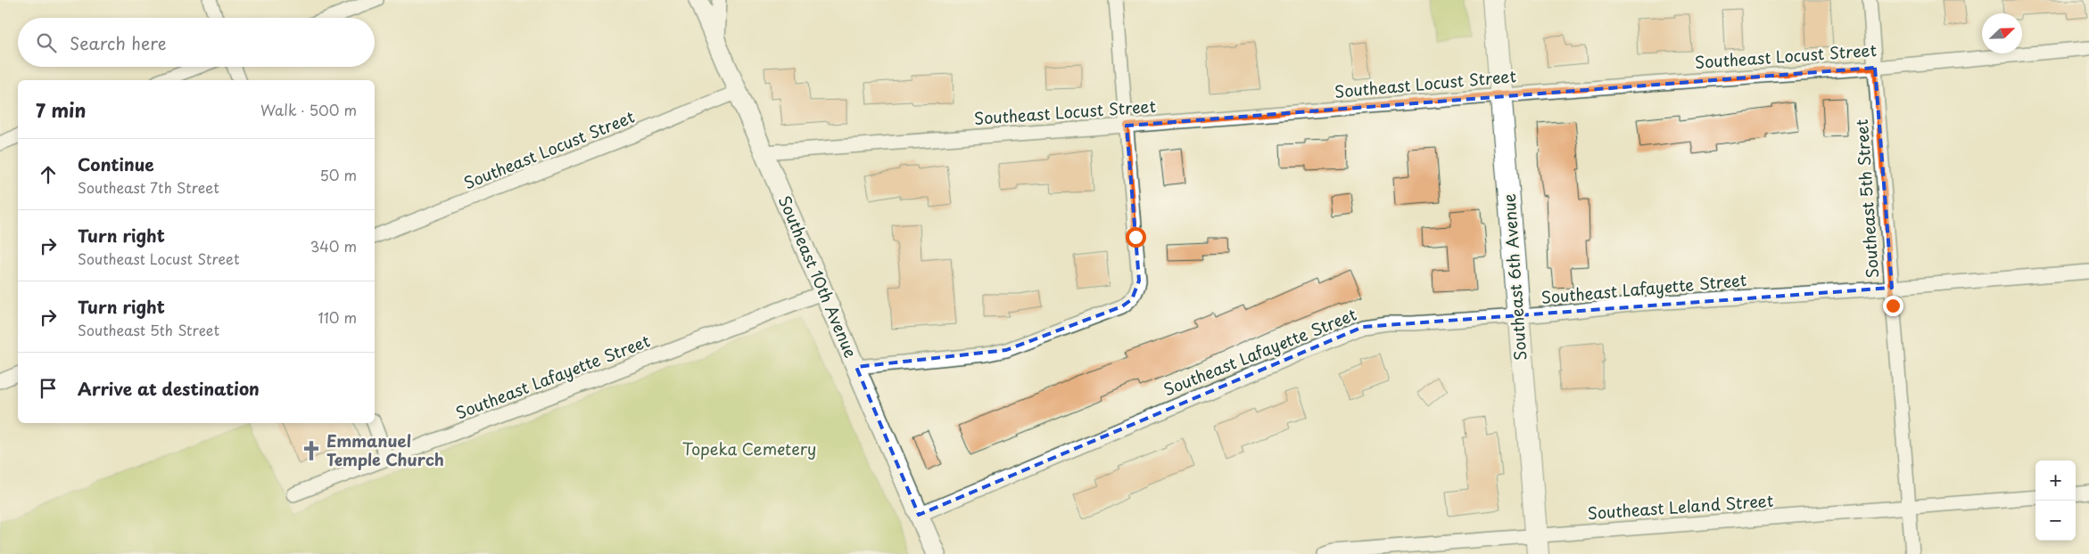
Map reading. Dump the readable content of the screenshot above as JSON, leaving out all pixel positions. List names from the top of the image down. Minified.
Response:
{"streets":{"main road":["Southeast 10th Avenue","Southeast 6th Avenue"],"street":["Southeast Locust Street","Southeast 5th Street","Southeast Lafayette Street","Southeast Leland Street"]},"crossings":[["Southeast Locust Street","Southeast 5th Street"],["Southeast Locust Street","Southeast 10th Avenue"],["Southeast Locust Street","Southeast 6th Avenue"],["Southeast 5th Street","Southeast Lafayette Street"],["Southeast 5th Street","Southeast Leland Street"],["Southeast 10th Avenue","Southeast Lafayette Street"],["Southeast 6th Avenue","Southeast Lafayette Street"],["Southeast 6th Avenue","Southeast Leland Street"]],"parks":["Topeka Cemetery"],"places":{"church":["Emmanuel Temple Church"]},"north":"top right","page":{"search":"Search here","heading":["7 min","Walk · 500 m"],"list":[["Continue","Southeast 7th Street","50 m"],["Turn right","Southeast Locust Street","340 m"],["Turn right","Southeast 5th Street","110 m"],"Arrive at destination"],"map_buttons":["+","−"]}}
